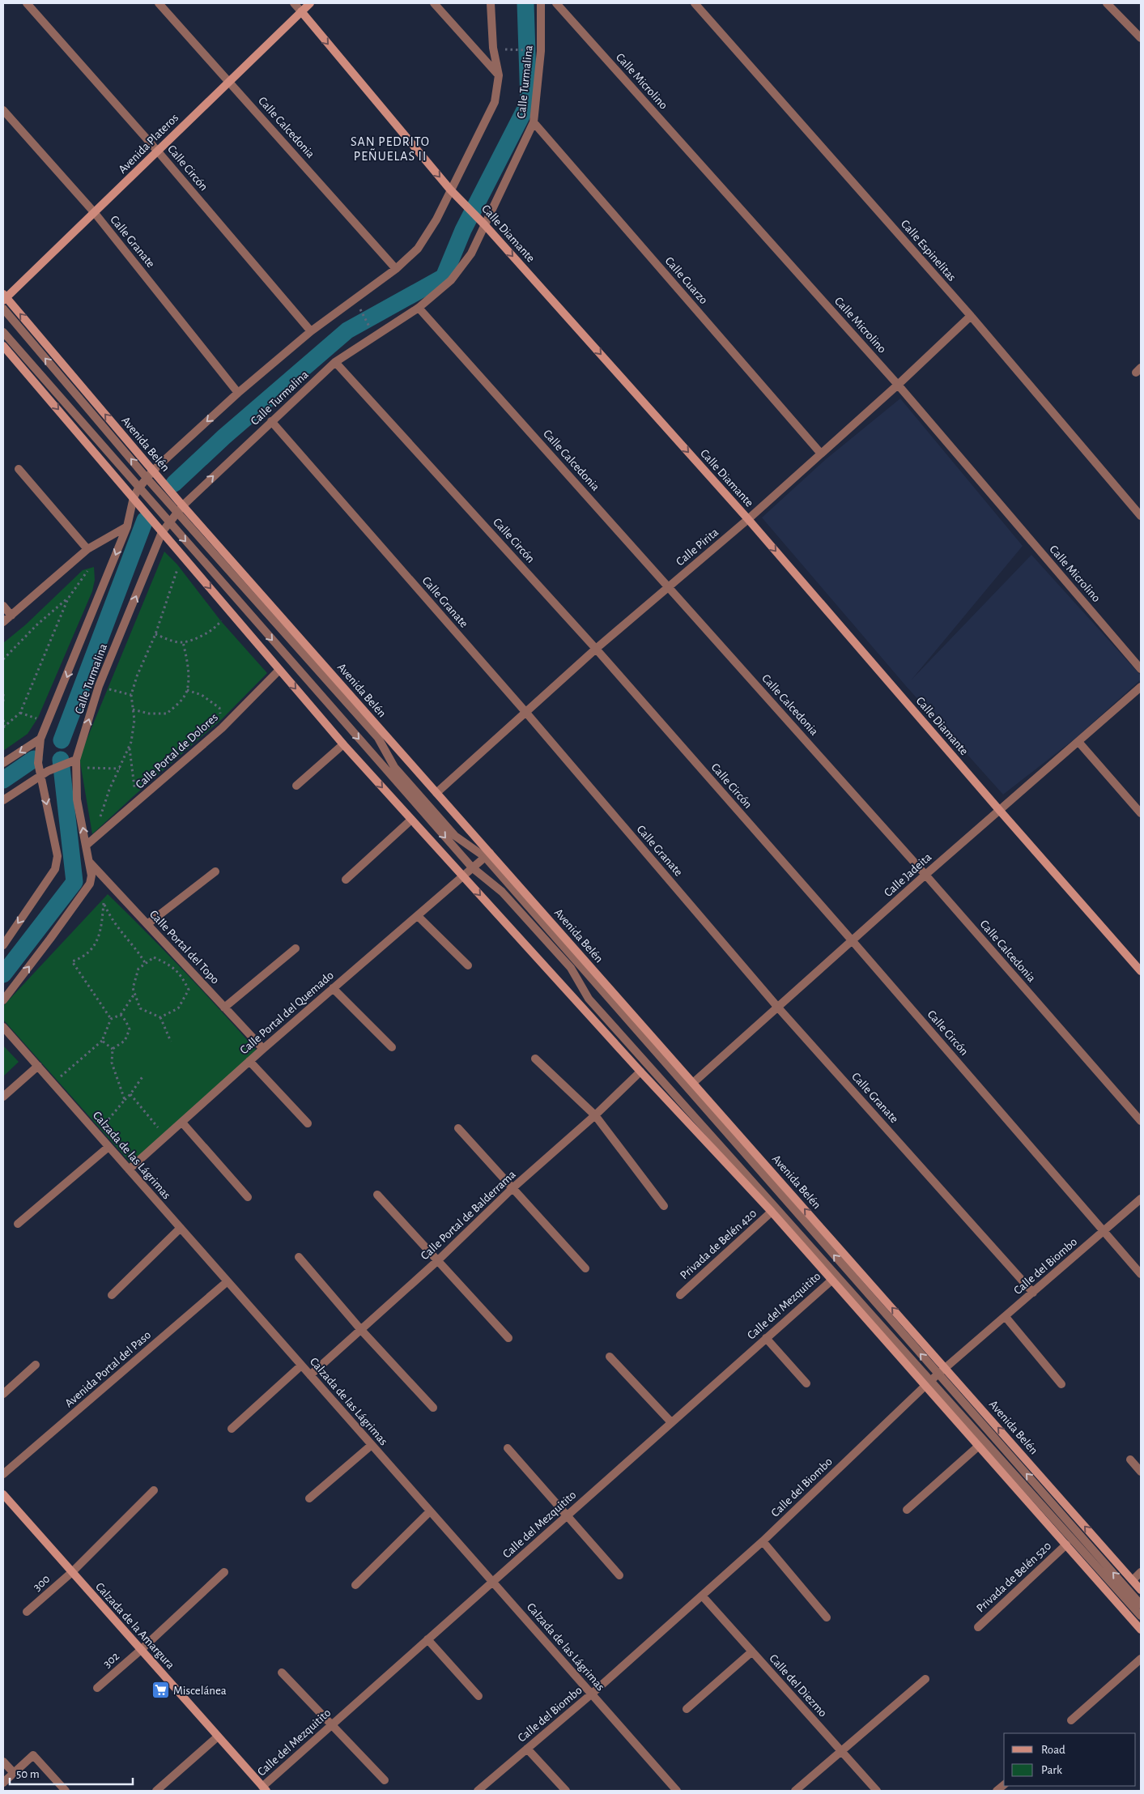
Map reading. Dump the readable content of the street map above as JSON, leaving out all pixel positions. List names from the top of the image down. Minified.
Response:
{"streets":{"main road":["Avenida Plateros","Calle Diamante","Avenida Belén","Calzada de la Amargura"],"street":["Calle Microlino","Calle Turmalina","Calle Calcedonia","Calle Circón","Calle Granate","Calle Espinelitas","Calle Cuarzo","Calle Pirita","Calle Portal de Dolores","Calle Jadeita","Calle Portal del Topo","Calle Portal del Quemado","Calzada de las Lágrimas","Calle Portal de Balderrama","Privada de Belén 420","Calle del Biombo","Calle del Mezquitito","Avenida Portal del Paso","Privada de Belén 520","300","302","Calle del Diezmo"]},"crossings":[["Calle Microlino","Calle Pirita"],["Calle Turmalina","Calle Calcedonia"],["Calle Turmalina","Calle Circón"],["Calle Turmalina","Calle Diamante"],["Calle Turmalina","Calle Granate"],["Calle Turmalina","Calle Cuarzo"],["Calle Turmalina","Avenida Belén"],["Calle Turmalina","Calle Portal de Dolores"],["Calle Turmalina","Calle Portal del Topo"],["Calle Calcedonia","Avenida Plateros"],["Calle Calcedonia","Calle Pirita"],["Calle Calcedonia","Calle Jadeita"],["Avenida Plateros","Calle Circón"],["Avenida Plateros","Calle Diamante"],["Avenida Plateros","Calle Granate"],["Avenida Plateros","Avenida Belén"],["Calle Circón","Calle Pirita"],["Calle Circón","Calle Jadeita"],["Calle Circón","Calle del Biombo"],["Calle Diamante","Calle Pirita"],["Calle Diamante","Calle Jadeita"],["Calle Granate","Calle Pirita"],["Calle Granate","Calle Jadeita"],["Calle Granate","Calle del Biombo"],["Calle Espinelitas","Calle Pirita"],["Calle Cuarzo","Calle Pirita"],["Avenida Belén","Calle Pirita"],["Avenida Belén","Calle Jadeita"],["Avenida Belén","Calle Portal del Quemado"],["Avenida Belén","Calle del Biombo"],["Calle Portal del Topo","Calle Portal del Quemado"],["Calle Portal del Quemado","Calzada de las Lágrimas"],["Calzada de las Lágrimas","Calle Portal de Balderrama"],["Calzada de las Lágrimas","Calle del Biombo"],["Calzada de las Lágrimas","Calle del Mezquitito"],["Calzada de las Lágrimas","Avenida Portal del Paso"],["Calle del Biombo","Calle del Diezmo"],["Calle del Mezquitito","Calzada de la Amargura"],["300","Calzada de la Amargura"],["Calzada de la Amargura","302"]],"one_way":["Calle Diamante"],"districts":["SAN PEDRITO PEÑUELAS II"],"places":{"supermarket":["Miscelánea"]},"legend":["Road","Park"],"scale_bar":"50 m"}
